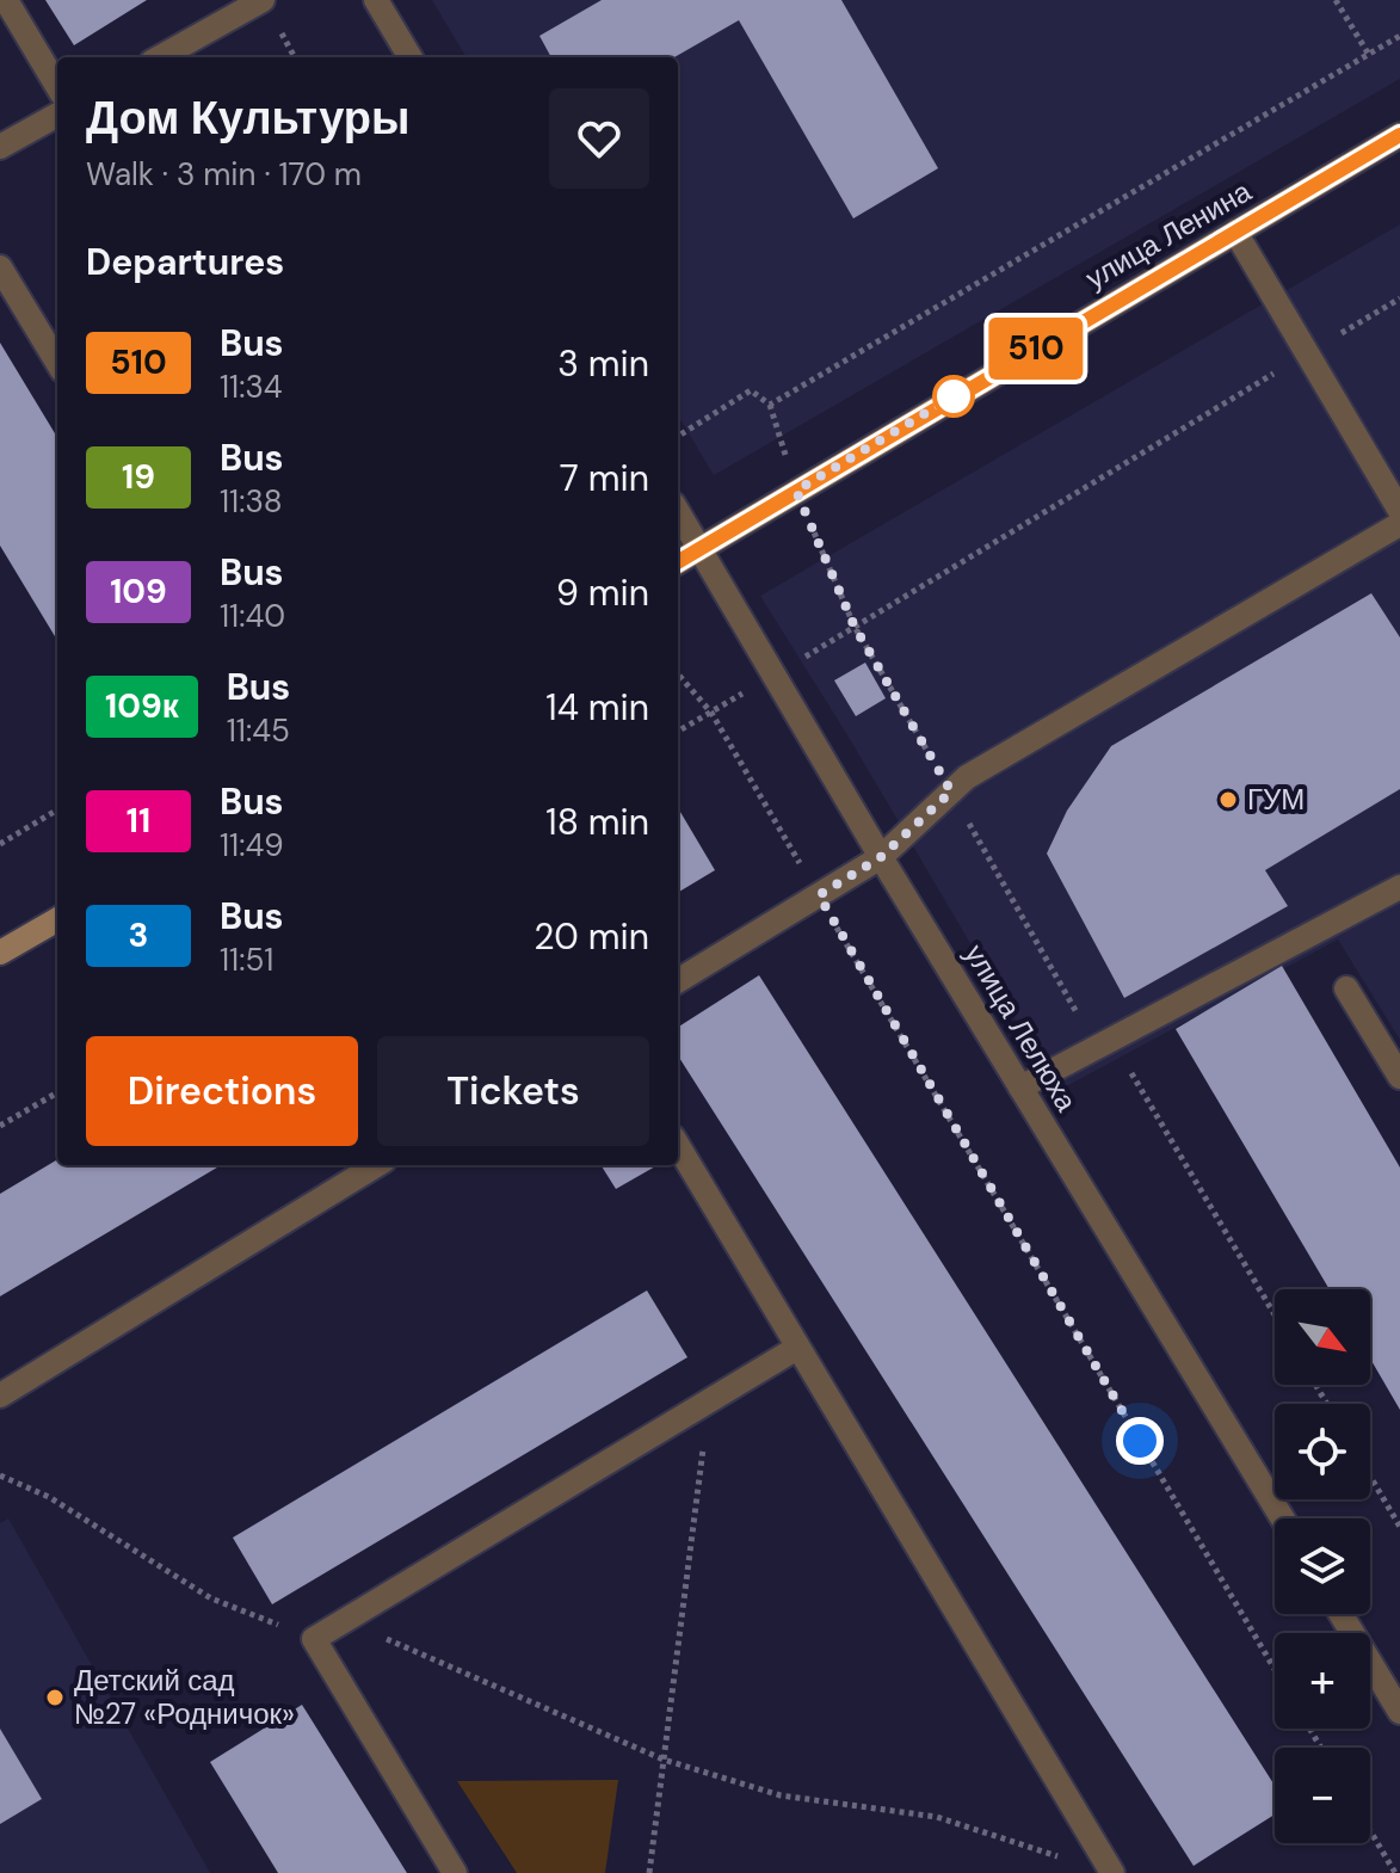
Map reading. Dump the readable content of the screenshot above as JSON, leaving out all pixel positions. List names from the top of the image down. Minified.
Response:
{"streets":{"main road":["улица Ленина"],"street":["улица Лелюха"]},"crossings":[["улица Ленина","улица Лелюха"]],"places":["ГУМ","Детский сад №27 «Родничок»"],"lines":["bus line 510"],"north":"bottom right","page":{"on_map":"510","heading":[["Дом Культуры","Walk · 3 min · 170 m"],"Departures"],"list":[{"mark":"510","name":"Bus","note":"11:34","value":"3 min"},{"mark":"19","name":"Bus","note":"11:38","value":"7 min"},{"mark":"109","name":"Bus","note":"11:40","value":"9 min"},{"mark":"109к","name":"Bus","note":"11:45","value":"14 min"},{"mark":"11","name":"Bus","note":"11:49","value":"18 min"},{"mark":"3","name":"Bus","note":"11:51","value":"20 min"}],"buttons":["Directions","Tickets"],"map_buttons":["+","−"]}}
